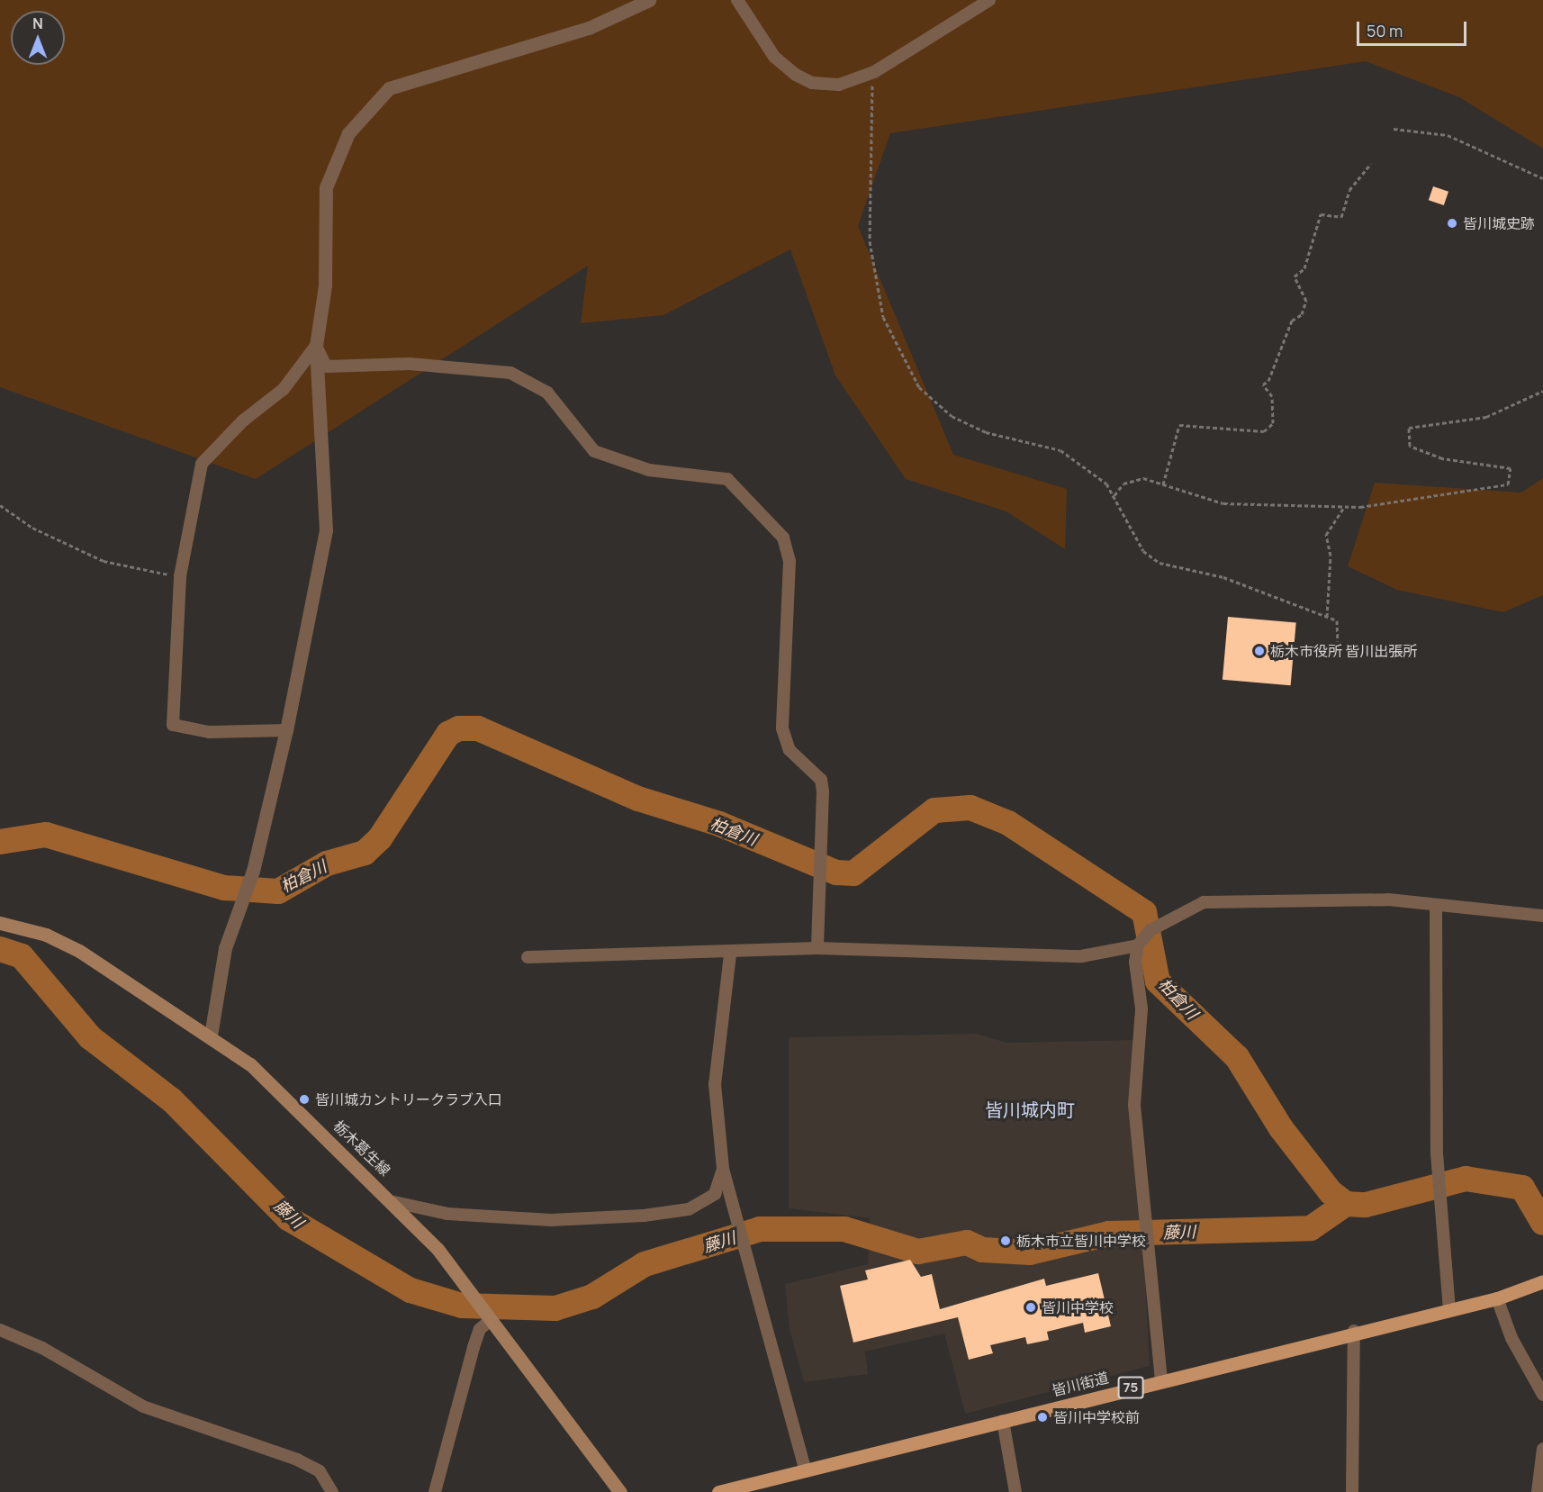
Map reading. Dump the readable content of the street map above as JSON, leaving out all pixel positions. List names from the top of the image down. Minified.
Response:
{"streets":{"main road":["栃木葛生線","皆川街道","75"]},"districts":["皆川城内町"],"water":["柏倉川","藤川"],"places":["皆川城史跡","栃木市役所 皆川出張所","皆川城カントリークラブ入口","栃木市立皆川中学校","皆川中学校","皆川中学校前"],"scale_bar":"50 m","north":"top"}
